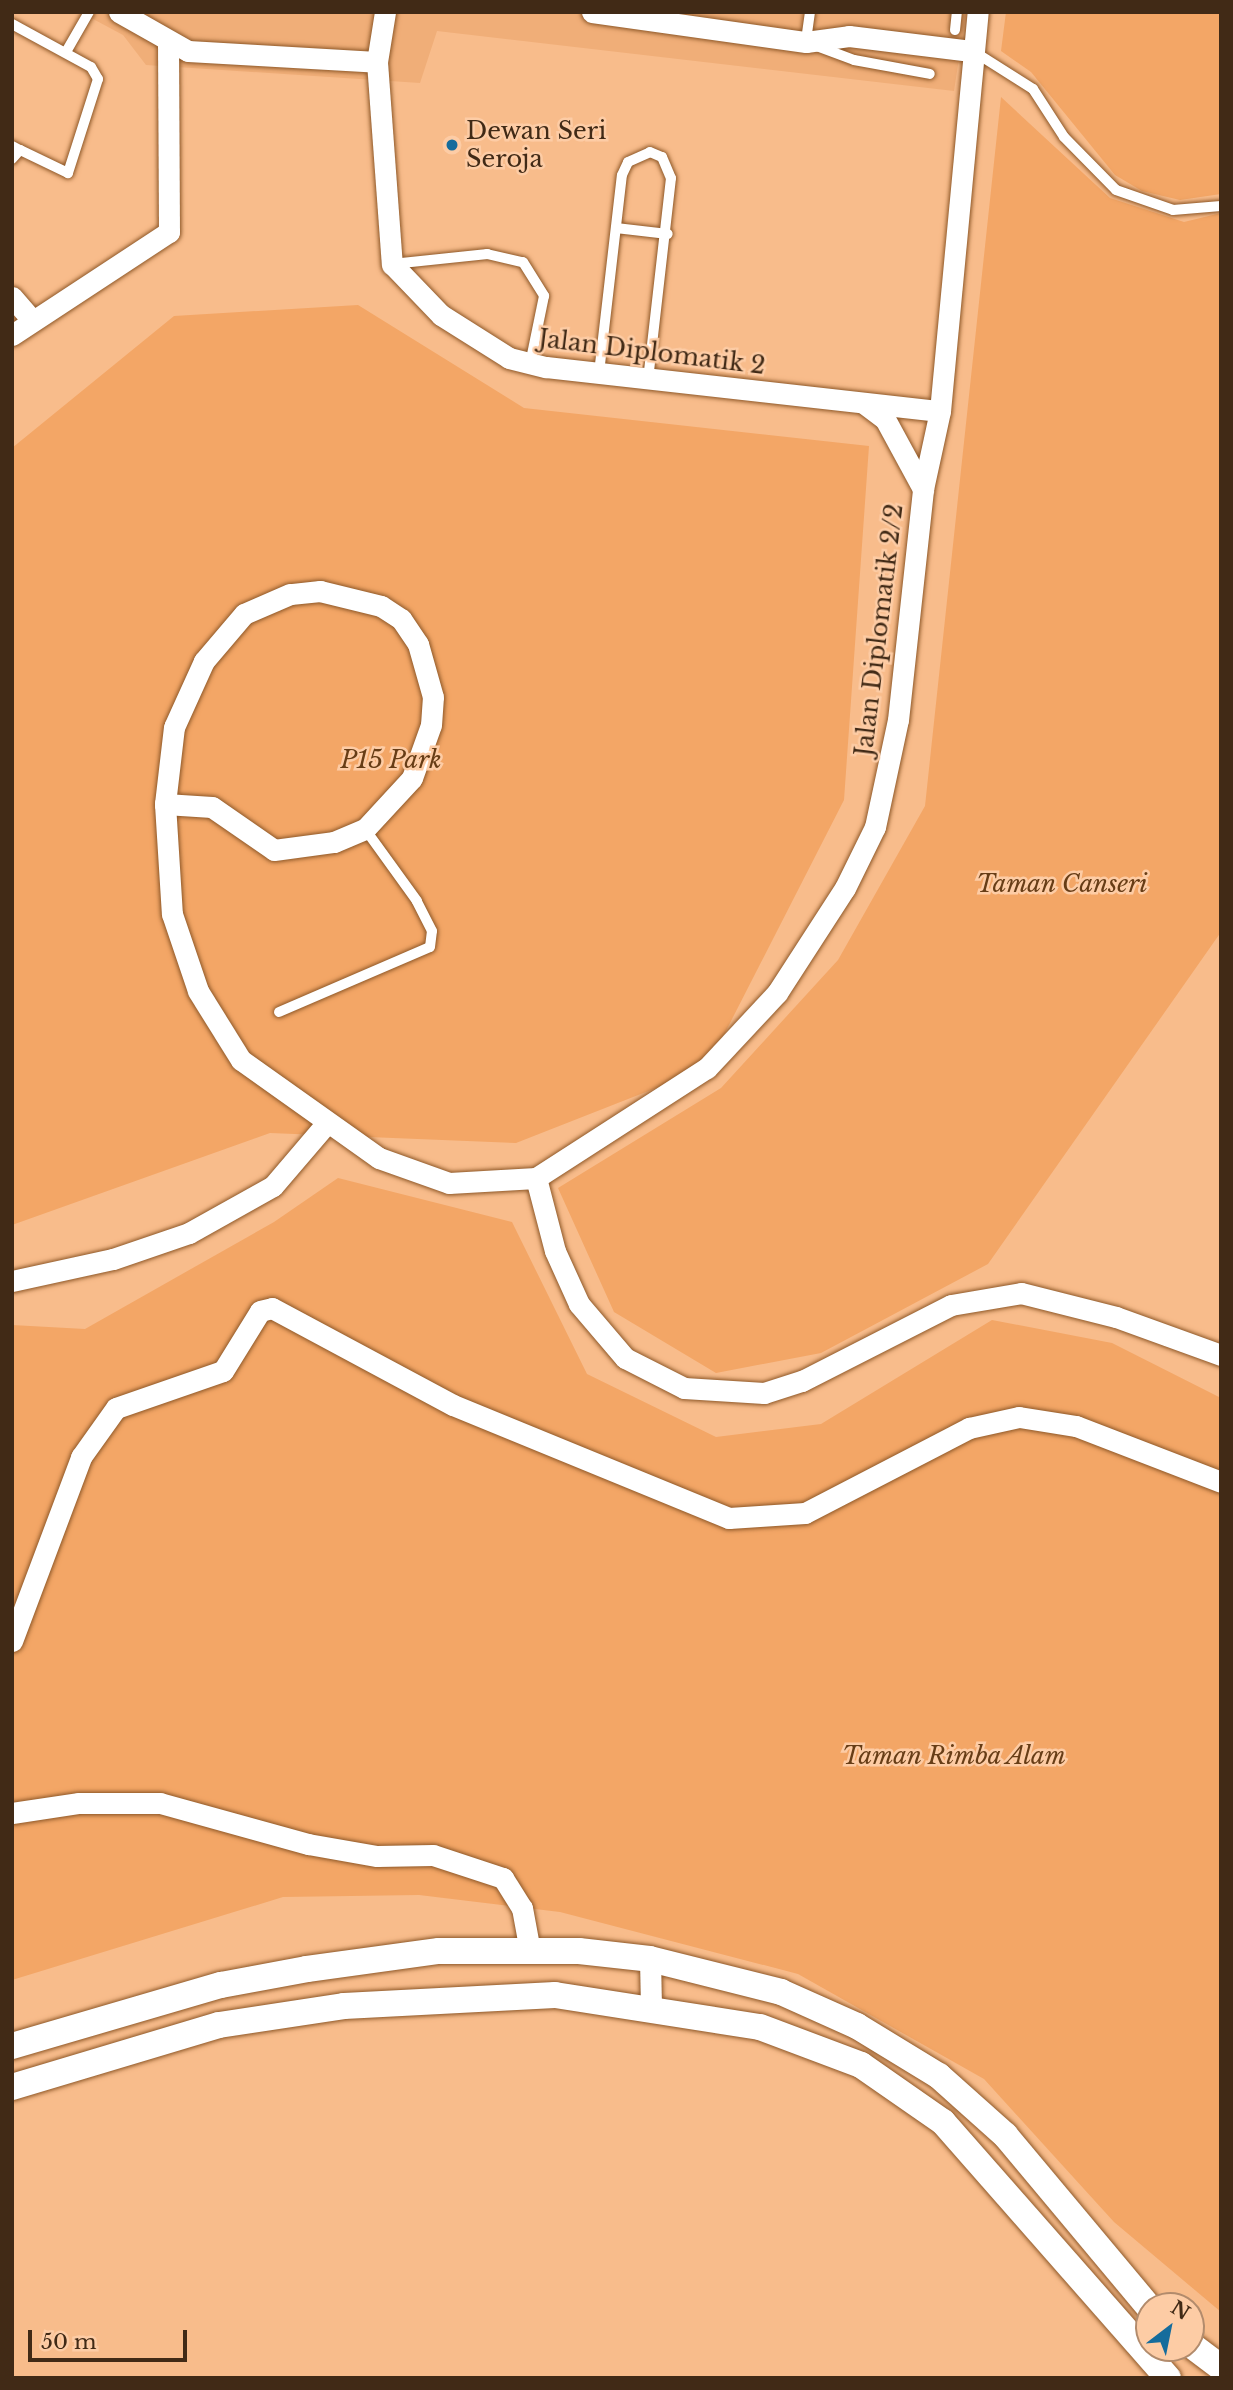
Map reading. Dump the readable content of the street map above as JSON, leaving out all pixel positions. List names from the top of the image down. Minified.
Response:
{"streets":{"street":["Jalan Diplomatik 2","Jalan Diplomatik 2/2"]},"crossings":[["Jalan Diplomatik 2","Jalan Diplomatik 2/2"]],"parks":["P15 Park","Taman Canseri","Taman Rimba Alam"],"places":["Dewan Seri Seroja"],"scale_bar":"50 m","north":"top right"}
